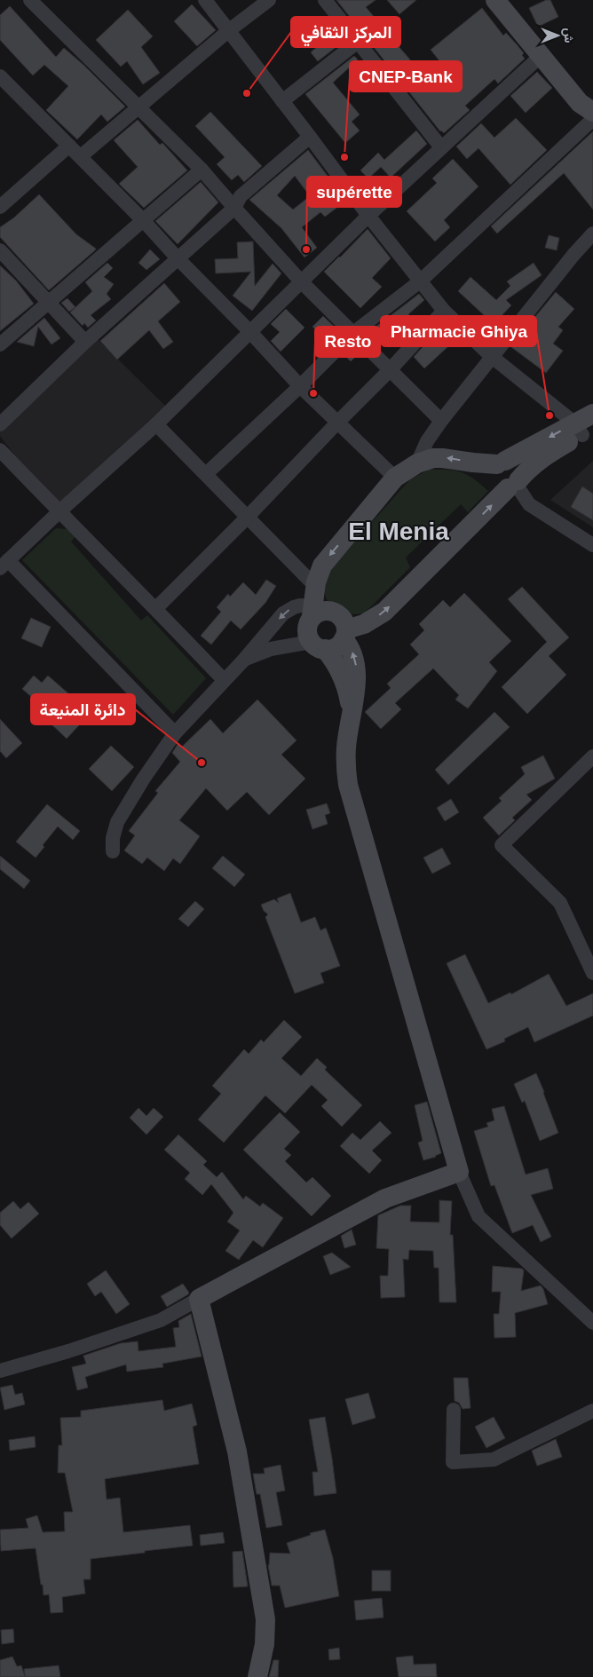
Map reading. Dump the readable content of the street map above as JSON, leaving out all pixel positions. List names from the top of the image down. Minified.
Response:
{"districts":["El Menia"],"places":["المركز الثقافي","CNEP-Bank","supérette","Resto","Pharmacie Ghiya","دائرة المنيعة"],"north":"right"}
